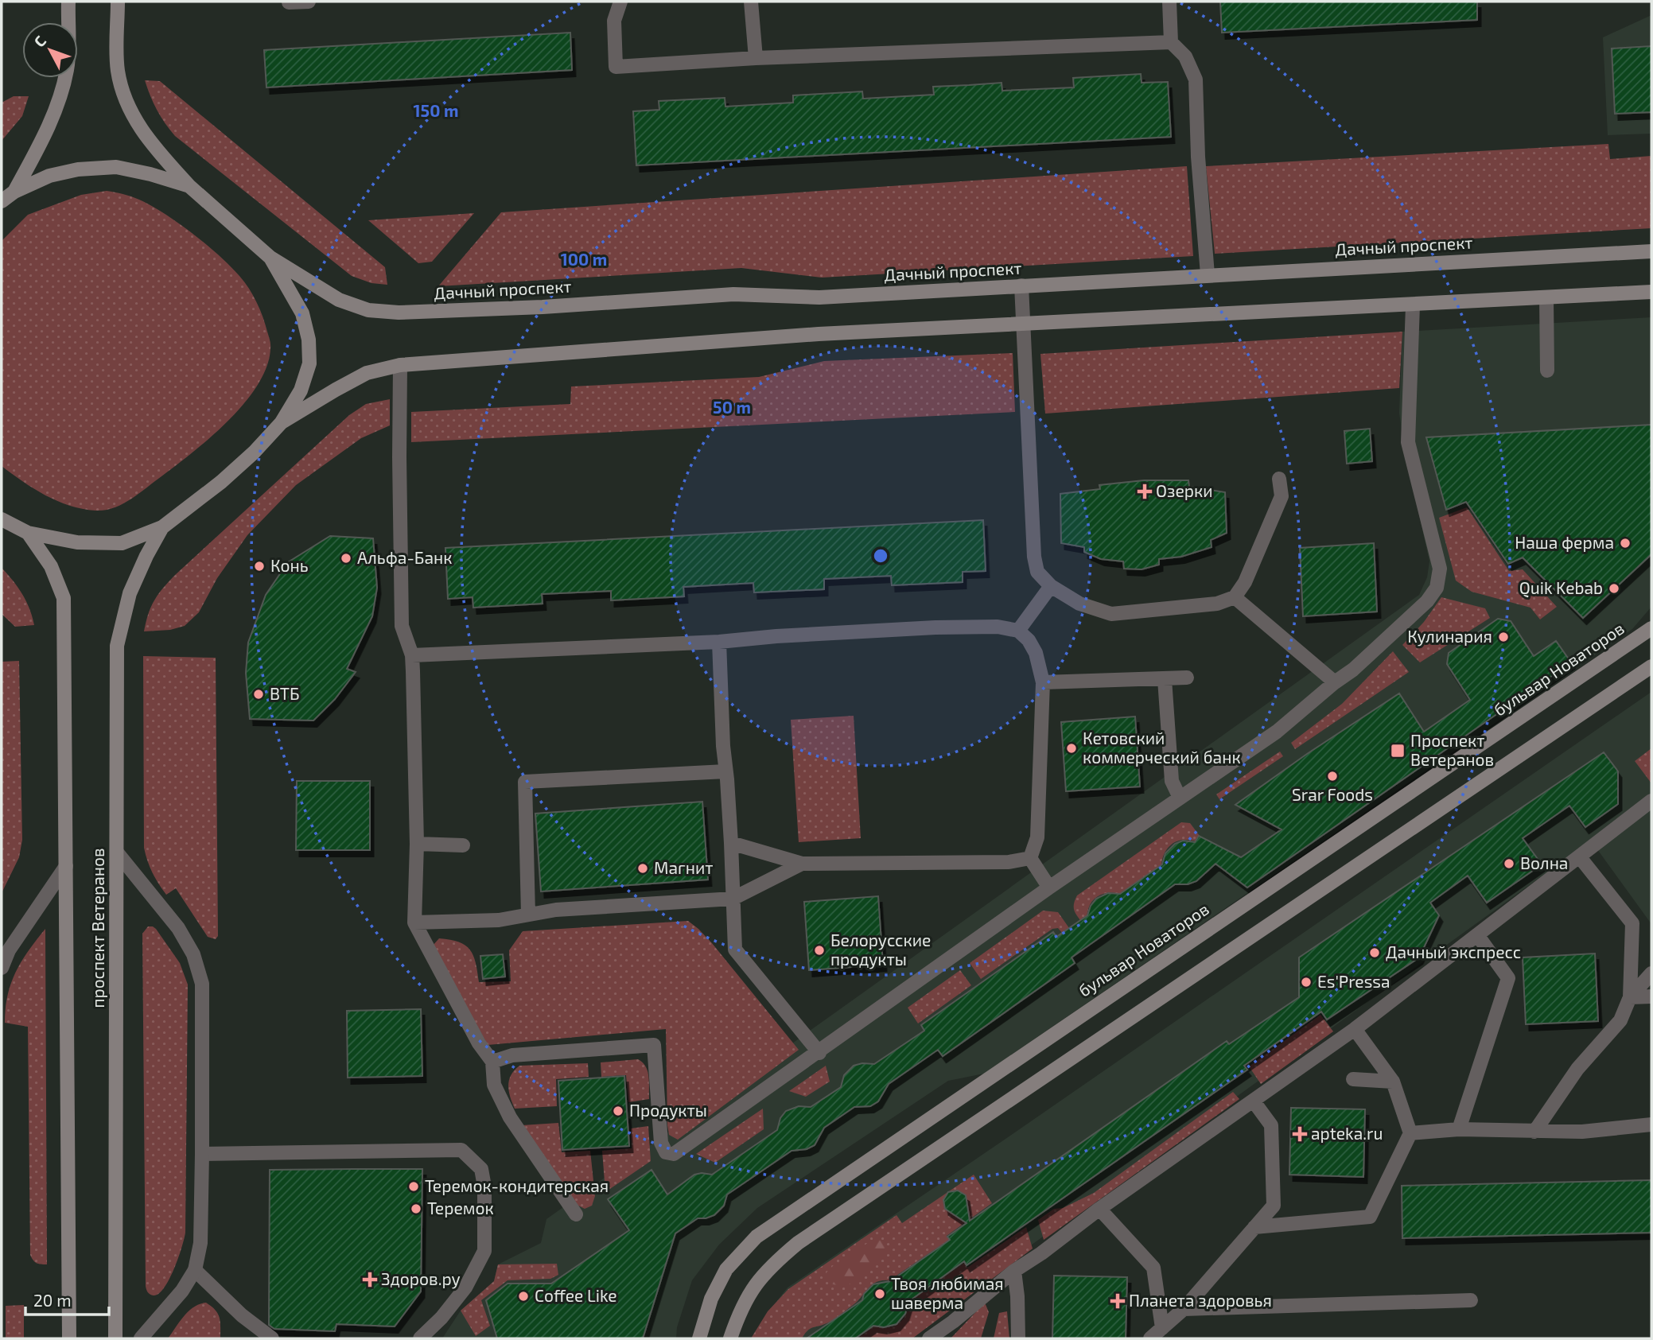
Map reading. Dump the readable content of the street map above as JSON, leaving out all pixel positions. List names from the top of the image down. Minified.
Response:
{"streets":{"main road":["Дачный проспект","бульвар Новаторов","проспект Ветеранов"]},"places":{"health":["Озерки","apteka.ru","Здоров.ру","Планета здоровья"],"other":["Наша ферма","Альфа-Банк","Конь","Quik Kebab","Кулинария","ВТБ","Кетовский коммерческий банк","Srar Foods","Волна","Магнит","Белорусские продукты","Дачный экспресс","Es'Pressa","Продукты","Теремок-кондитерская","Теремок","Твоя любимая шаверма","Coffee Like"],"transit":["Проспект Ветеранов"]},"scale_bar":"20 m","north":"top left","rings":["150 m","100 m","50 m"]}
